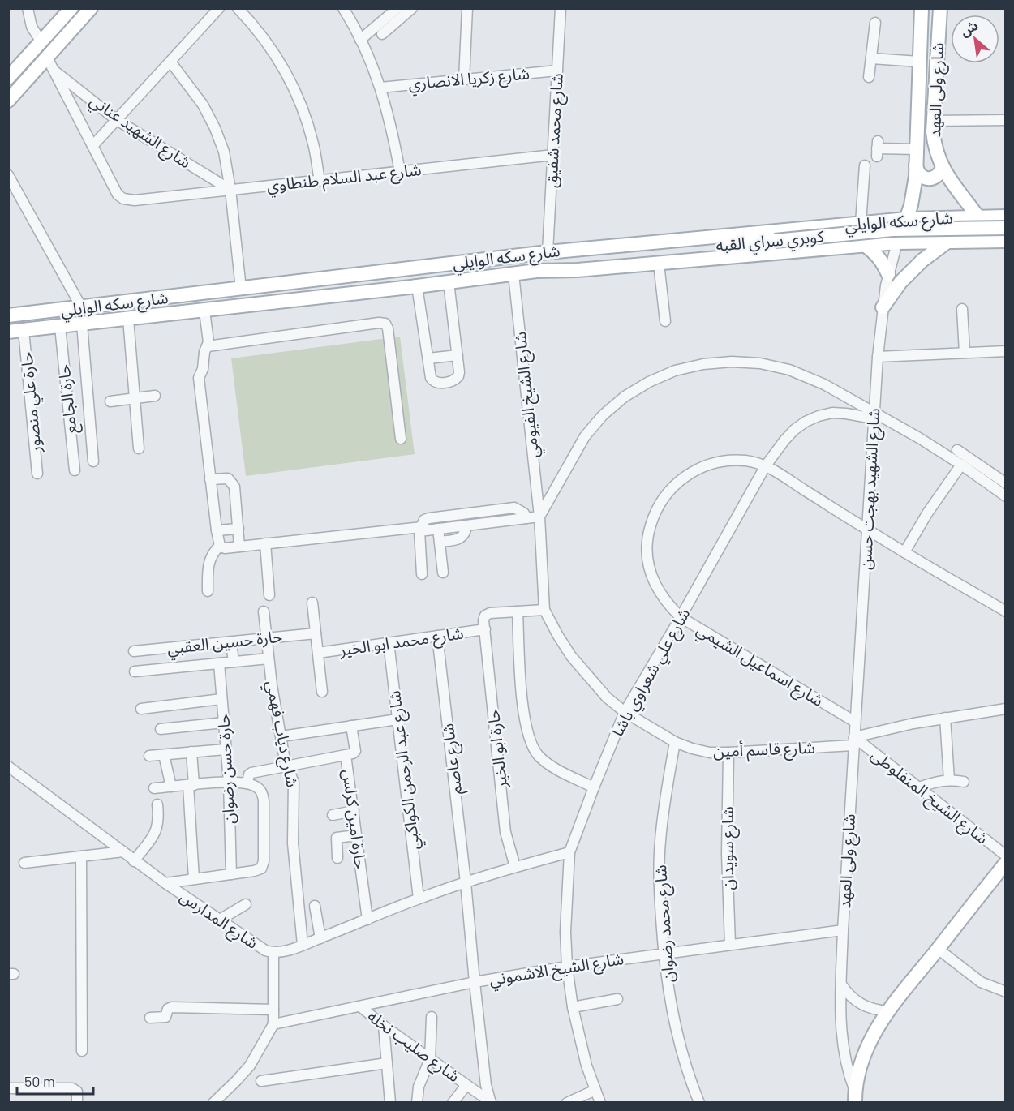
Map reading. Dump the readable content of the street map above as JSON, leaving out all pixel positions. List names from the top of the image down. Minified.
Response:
{"streets":{"main road":["شارع ولى العهد","شارع سكه الوايلي","كوبري سراي القبه"],"street":["شارع زكريا الانصاري","شارع محمد شفيق","شارع الشهيد عناني","شارع عبد السلام طنطاوي","شارع الشيخ الفيومي","حارة الجامع","حارة علي منصور","شارع الشهيد بهجت حسن","شارع محمد ابو الخير","حارة حسين العقبي","شارع اسماعيل الشيمي","شارع علي شعراوي باشا","شارع دياب فهمي","حارة ابو الخير","شارع قاسم أمين","شارع عاصم","حارة حسن رضوان","شارع عبد الرحمن الكواكبي","شارع الشيخ المنفلوطى","حارة امين كرلس","شارع سويدان","شارع المدارس","شارع محمد رضوان","شارع الشيخ الاشموني","شارع صليب نخله"]},"crossings":[["شارع زكريا الانصاري","شارع محمد شفيق"],["شارع ولى العهد","شارع سكه الوايلي"],["شارع ولى العهد","شارع الشهيد بهجت حسن"],["شارع ولى العهد","شارع قاسم أمين"],["شارع ولى العهد","شارع الشيخ المنفلوطى"],["شارع ولى العهد","شارع الشيخ الاشموني"],["شارع محمد شفيق","شارع عبد السلام طنطاوي"],["شارع محمد شفيق","شارع سكه الوايلي"],["شارع الشهيد عناني","شارع عبد السلام طنطاوي"],["شارع سكه الوايلي","كوبري سراي القبه"],["شارع سكه الوايلي","شارع الشيخ الفيومي"],["شارع سكه الوايلي","حارة الجامع"],["شارع سكه الوايلي","حارة علي منصور"],["شارع سكه الوايلي","شارع الشهيد بهجت حسن"],["شارع الشيخ الفيومي","شارع قاسم أمين"],["شارع الشهيد بهجت حسن","شارع اسماعيل الشيمي"],["شارع الشهيد بهجت حسن","شارع علي شعراوي باشا"],["شارع الشهيد بهجت حسن","شارع قاسم أمين"],["شارع الشهيد بهجت حسن","شارع الشيخ المنفلوطى"],["شارع محمد ابو الخير","حارة ابو الخير"],["شارع محمد ابو الخير","شارع عاصم"],["شارع محمد ابو الخير","شارع عبد الرحمن الكواكبي"],["حارة حسين العقبي","شارع دياب فهمي"],["شارع اسماعيل الشيمي","شارع علي شعراوي باشا"],["شارع علي شعراوي باشا","شارع قاسم أمين"],["شارع علي شعراوي باشا","شارع المدارس"],["شارع علي شعراوي باشا","شارع الشيخ الاشموني"],["شارع دياب فهمي","شارع المدارس"],["حارة ابو الخير","شارع المدارس"],["شارع قاسم أمين","شارع الشيخ المنفلوطى"],["شارع قاسم أمين","شارع سويدان"],["شارع قاسم أمين","شارع محمد رضوان"],["شارع عاصم","شارع المدارس"],["شارع عاصم","شارع الشيخ الاشموني"],["شارع عاصم","شارع صليب نخله"],["شارع عبد الرحمن الكواكبي","شارع المدارس"],["حارة امين كرلس","شارع المدارس"],["شارع سويدان","شارع الشيخ الاشموني"],["شارع محمد رضوان","شارع الشيخ الاشموني"],["شارع الشيخ الاشموني","شارع صليب نخله"]],"scale_bar":"50 m","north":"top left"}
